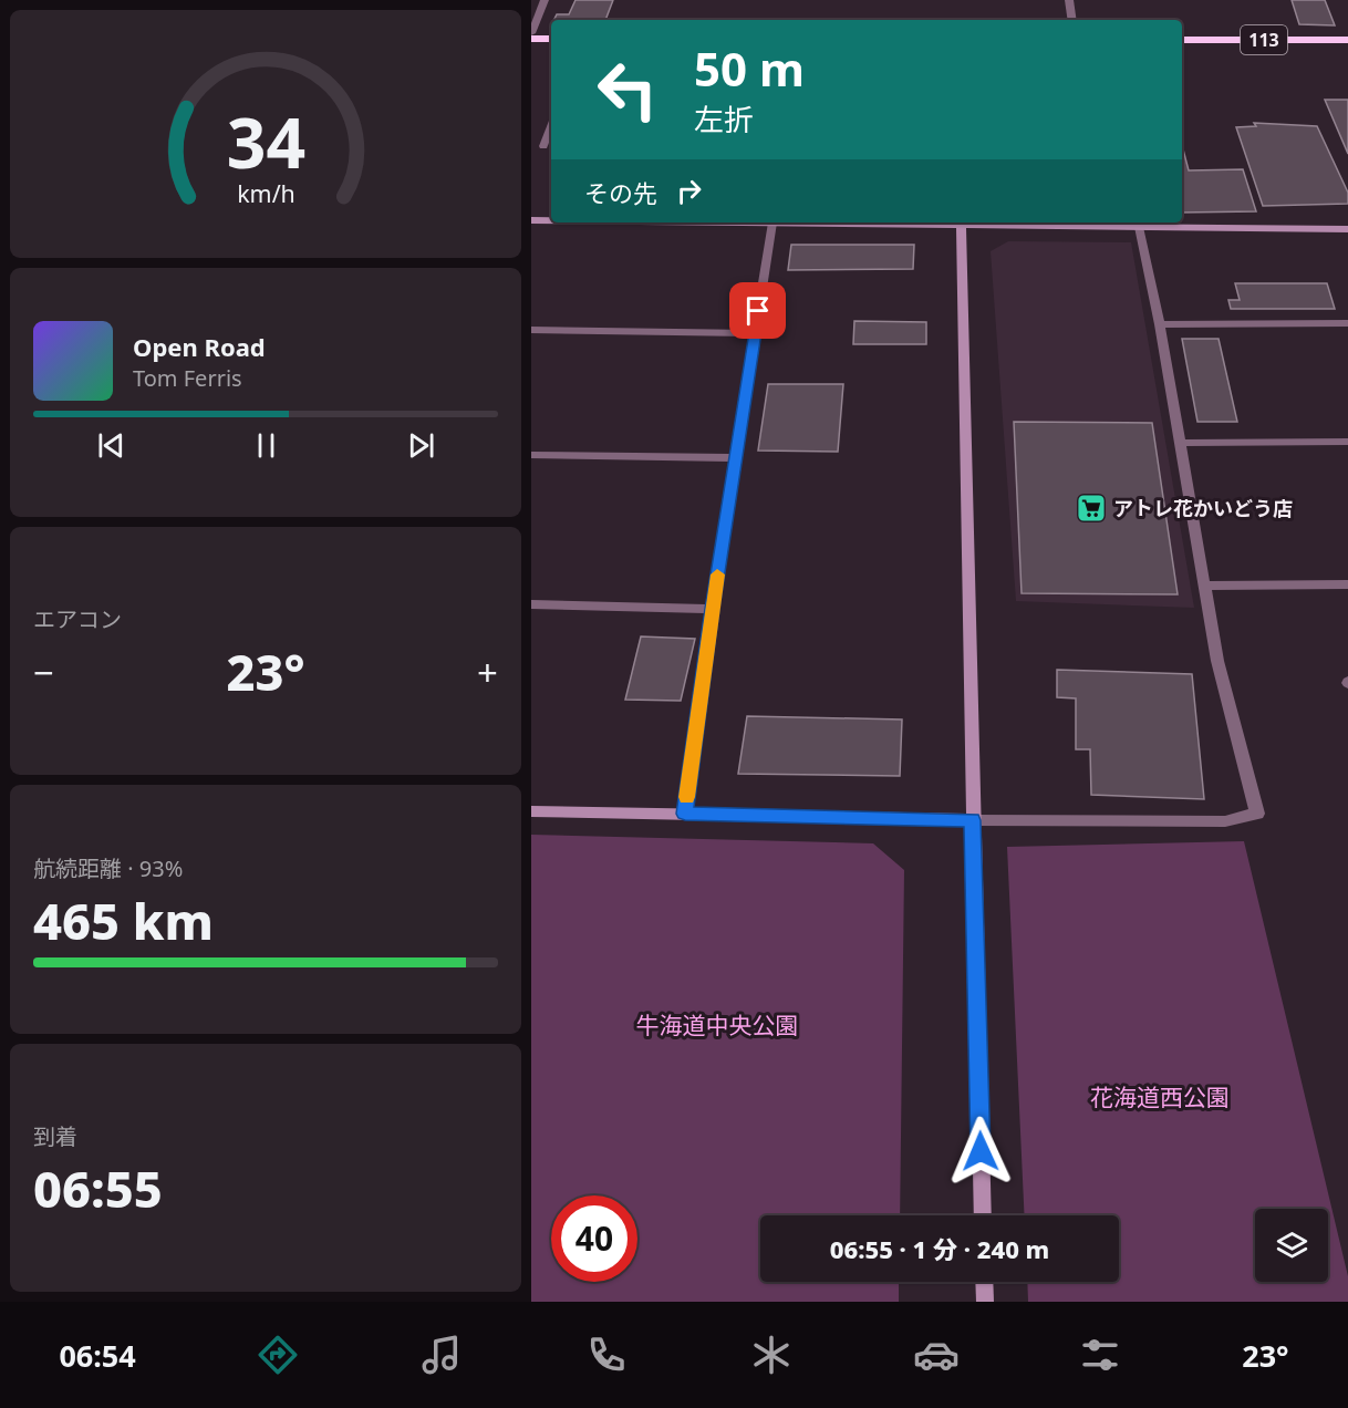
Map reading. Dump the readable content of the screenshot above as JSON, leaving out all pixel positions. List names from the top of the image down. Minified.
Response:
{"streets":{"highway":["113"]},"parks":["牛海道中央公園","花海道西公園"],"places":{"supermarket":["アトレ花かいどう店"]},"page":{"turn":["50 m","左折"],"then":"その先","song":["Open Road","Tom Ferris"],"tile":["エアコン",["航続距離 · 93%","465 km"],["到着","06:55"]],"heat":["−","23°","+"],"limit":"40","trip":"06:55 · 1 分 · 240 m","tabs":["06:54","23°"],"gauge":["34","km/h"]}}
